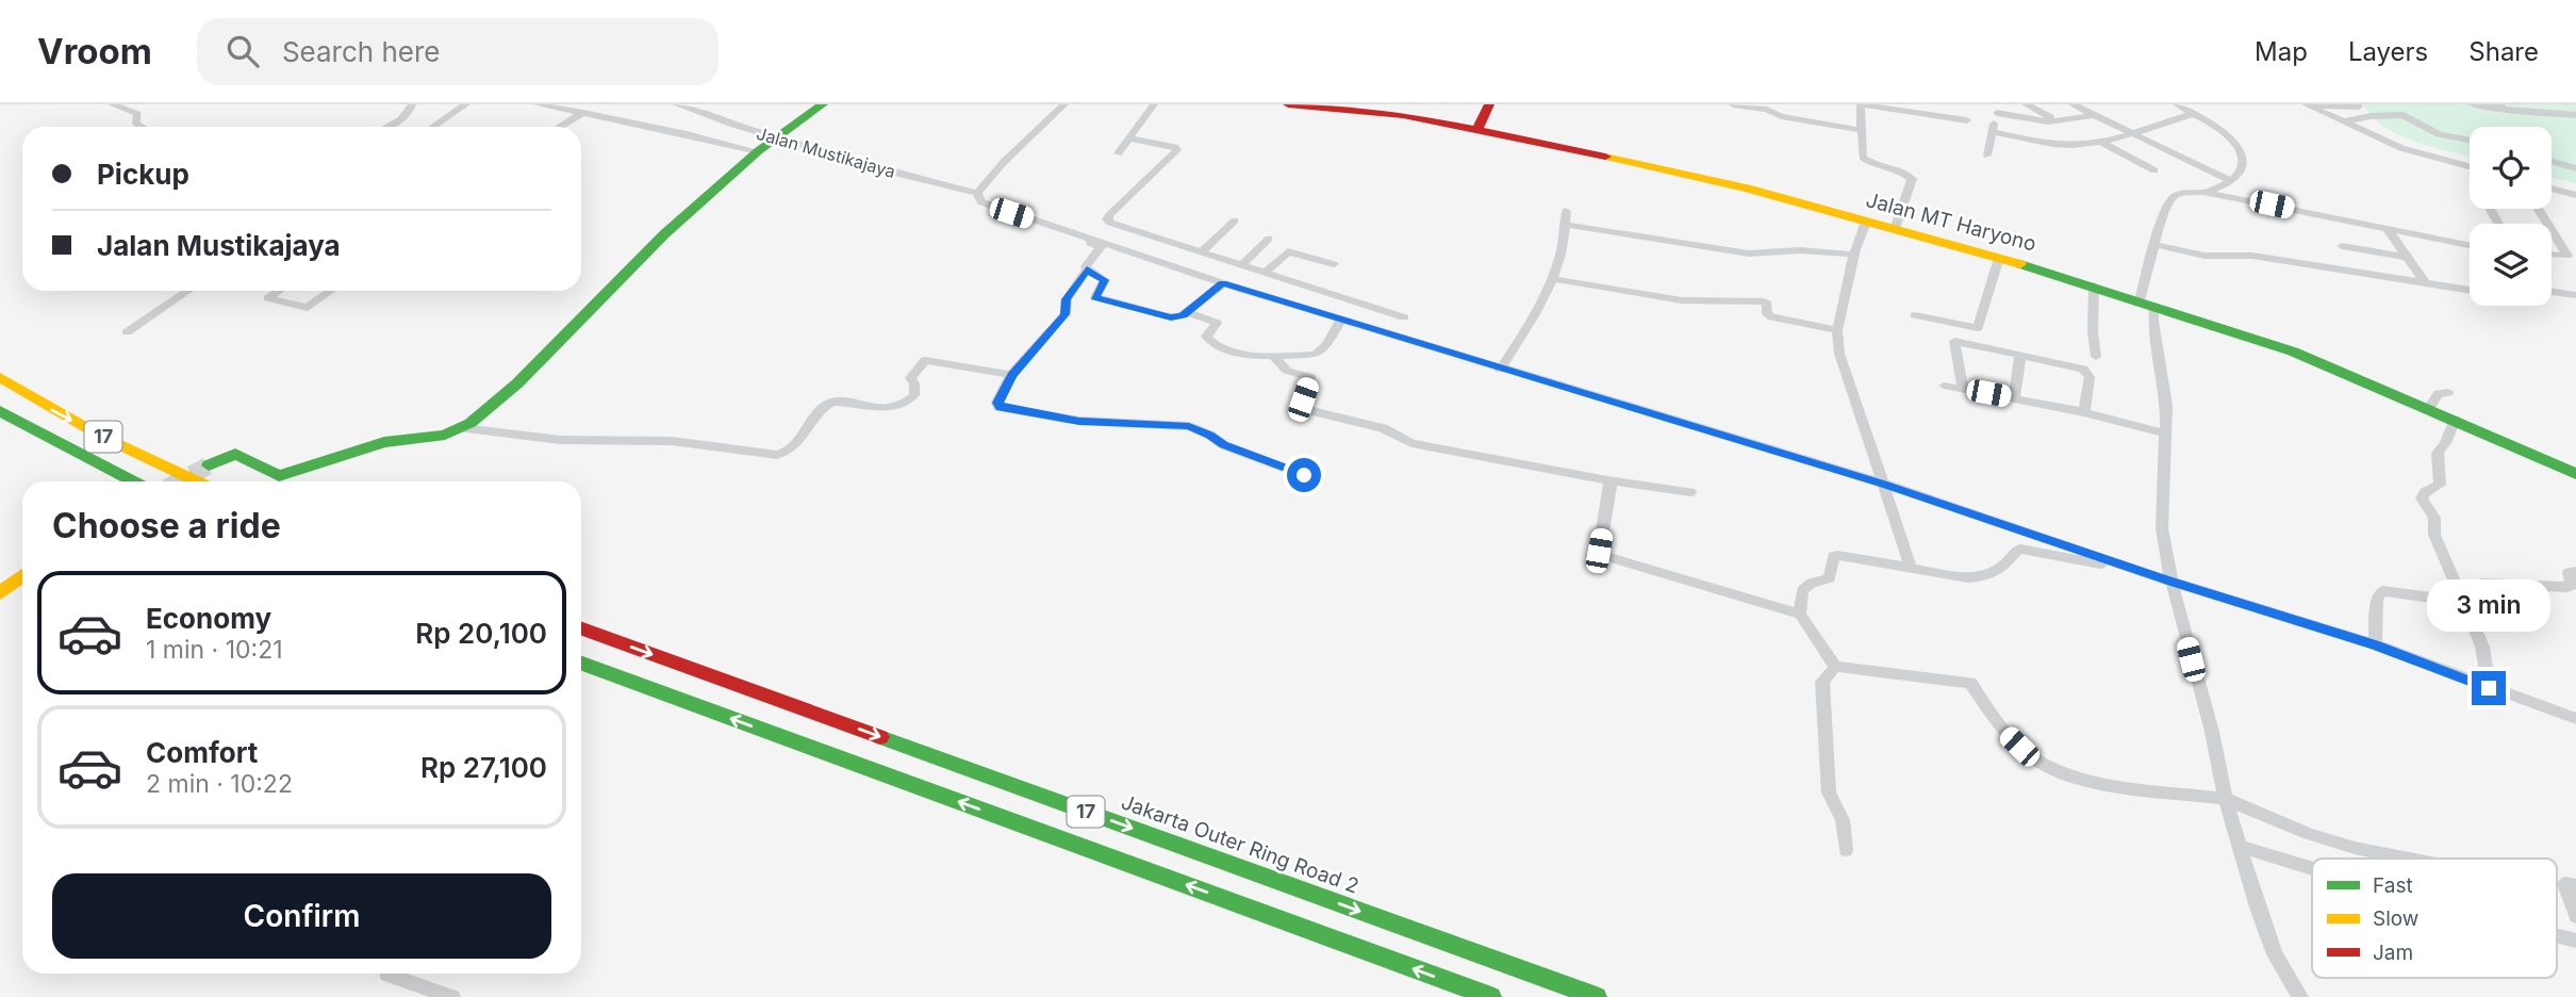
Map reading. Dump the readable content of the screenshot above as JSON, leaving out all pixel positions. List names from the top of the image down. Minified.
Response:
{"streets":{"main road":["Jalan MT Haryono","17","Jakarta Outer Ring Road 2"],"street":["Jalan Mustikajaya"]},"legend":["Fast","Slow","Jam"],"page":{"header":"Vroom","search":"Search here","nav":["Map","Layers","Share"],"banner":["Pickup","Jalan Mustikajaya"],"heading":"Choose a ride","list":[{"name":"Economy","note":"1 min · 10:21","value":"Rp 20,100"},{"name":"Comfort","note":"2 min · 10:22","value":"Rp 27,100"}],"bubble":"3 min","buttons":"Confirm"}}
